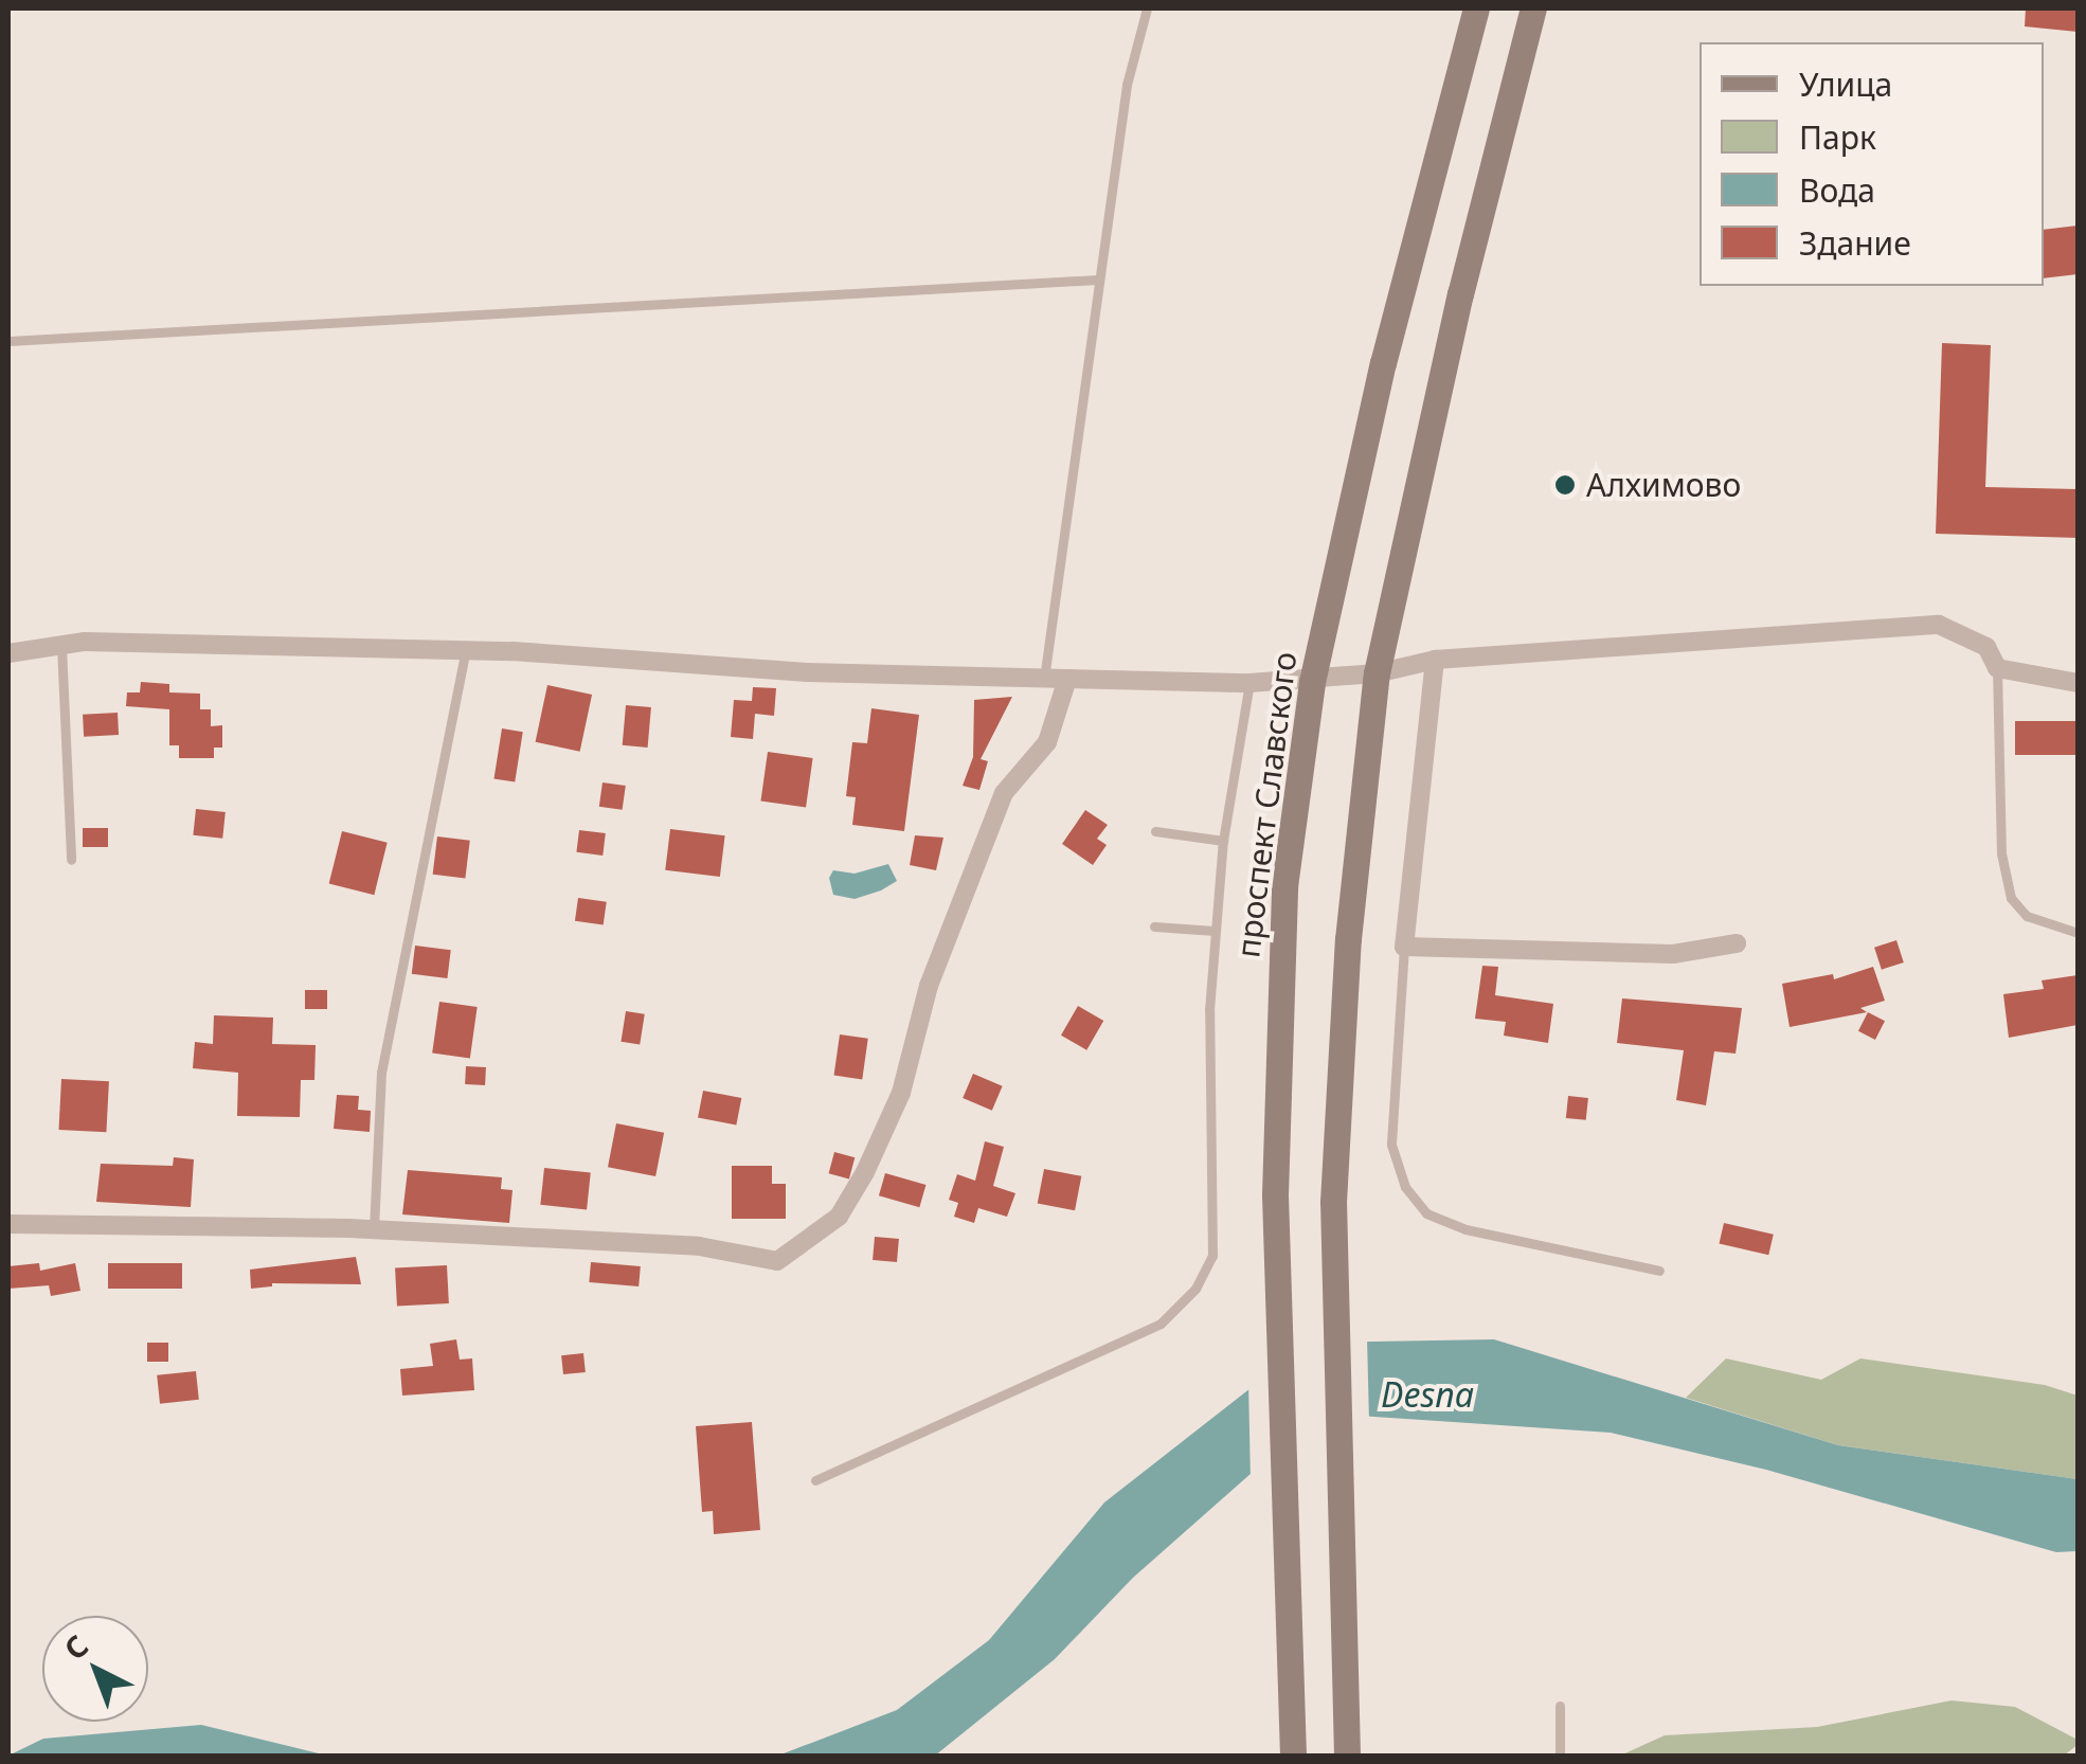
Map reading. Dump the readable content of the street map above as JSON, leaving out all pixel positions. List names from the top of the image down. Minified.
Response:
{"streets":{"main road":["проспект Славского"]},"water":["Desna"],"places":["Алхимово"],"legend":["Улица","Парк","Вода","Здание"],"north":"top left"}
